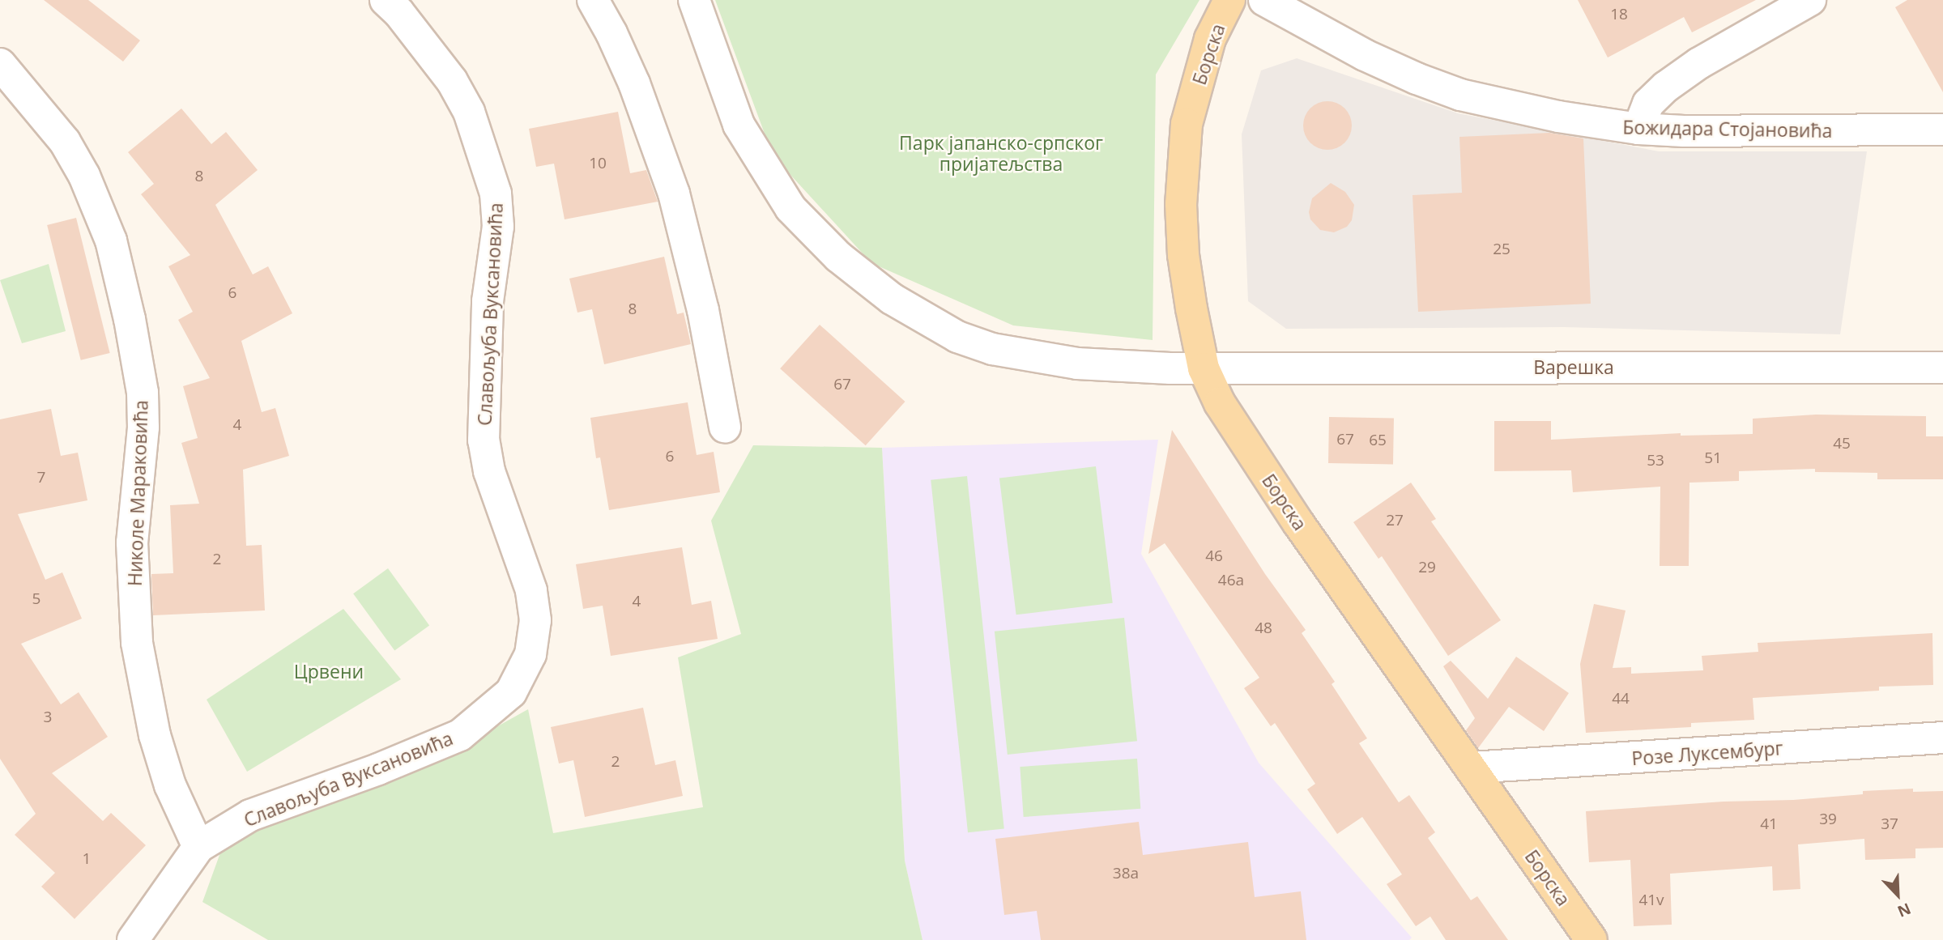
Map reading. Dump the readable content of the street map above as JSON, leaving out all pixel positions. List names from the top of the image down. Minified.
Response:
{"streets":{"main road":["Борска"],"street":["Божидара Стојановића","Славољуба Вуксановића","Варешка","Николе Мараковића","Розе Луксембург"]},"crossings":[["Борска","Варешка"],["Борска","Розе Луксембург"],["Славољуба Вуксановића","Николе Мараковића"]],"parks":["Парк јапанско-српског пријатељства","Црвени"],"house_numbers":["18","10","8","25","6","8","67","4","67","65","45","6","51","53","7","27","46","2","29","46a","5","4","48","44","3","2","39","41","37","1","38a","41v"],"north":"bottom right"}
